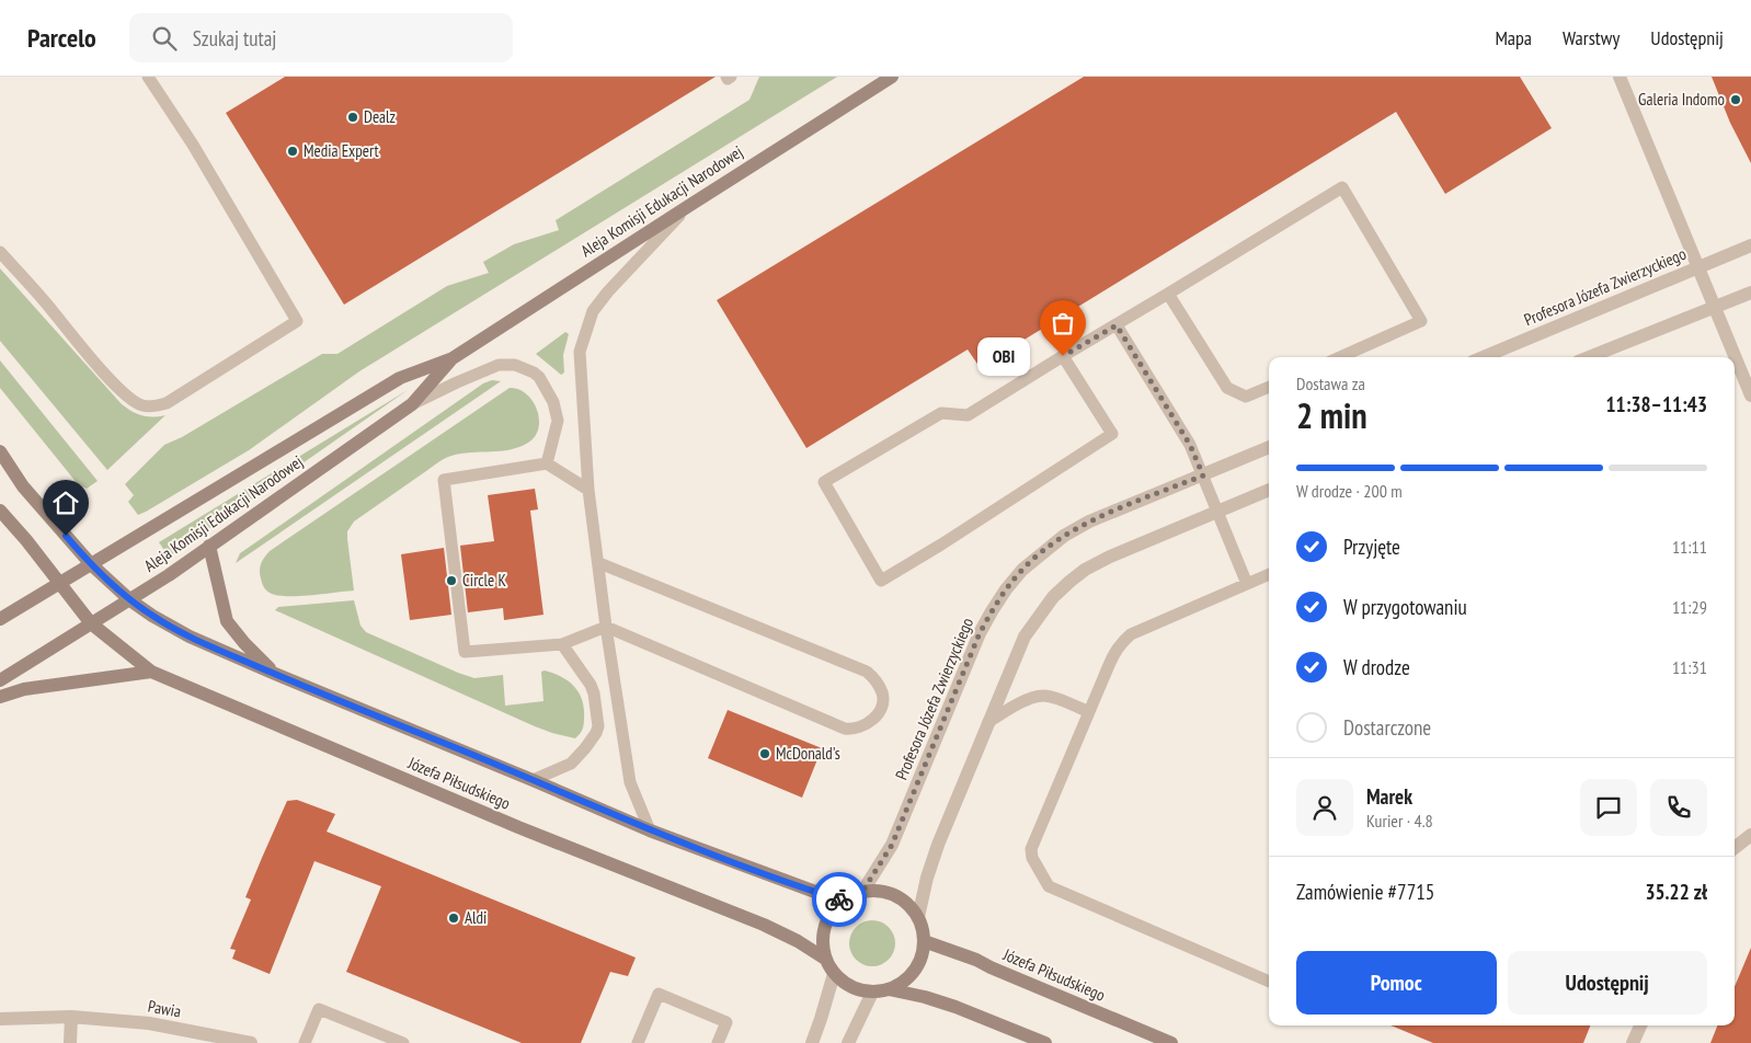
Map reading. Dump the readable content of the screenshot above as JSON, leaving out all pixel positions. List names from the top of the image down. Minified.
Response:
{"streets":{"street":["Aleja Komisji Edukacji Narodowej","Profesora Józefa Zwierzyckiego","Józefa Piłsudskiego","Pawia"]},"crossings":[["Aleja Komisji Edukacji Narodowej","Józefa Piłsudskiego"],["Profesora Józefa Zwierzyckiego","Józefa Piłsudskiego"]],"places":["Galeria Indomo","Dealz","Media Expert","OBI","Circle K","McDonald's","Aldi"],"page":{"header":"Parcelo","search":"Szukaj tutaj","nav":["Mapa","Warstwy","Udostępnij"],"bubble":"OBI","heading":["2 min","Dostawa za","11:38–11:43"],"panel":["Marek","Kurier · 4.8","Zamówienie #7715","35.22 zł"],"bar":"W drodze · 200 m","list":[["Przyjęte","11:11"],["W przygotowaniu","11:29"],["W drodze","11:31"],"Dostarczone"],"buttons":["Pomoc","Udostępnij"]}}
